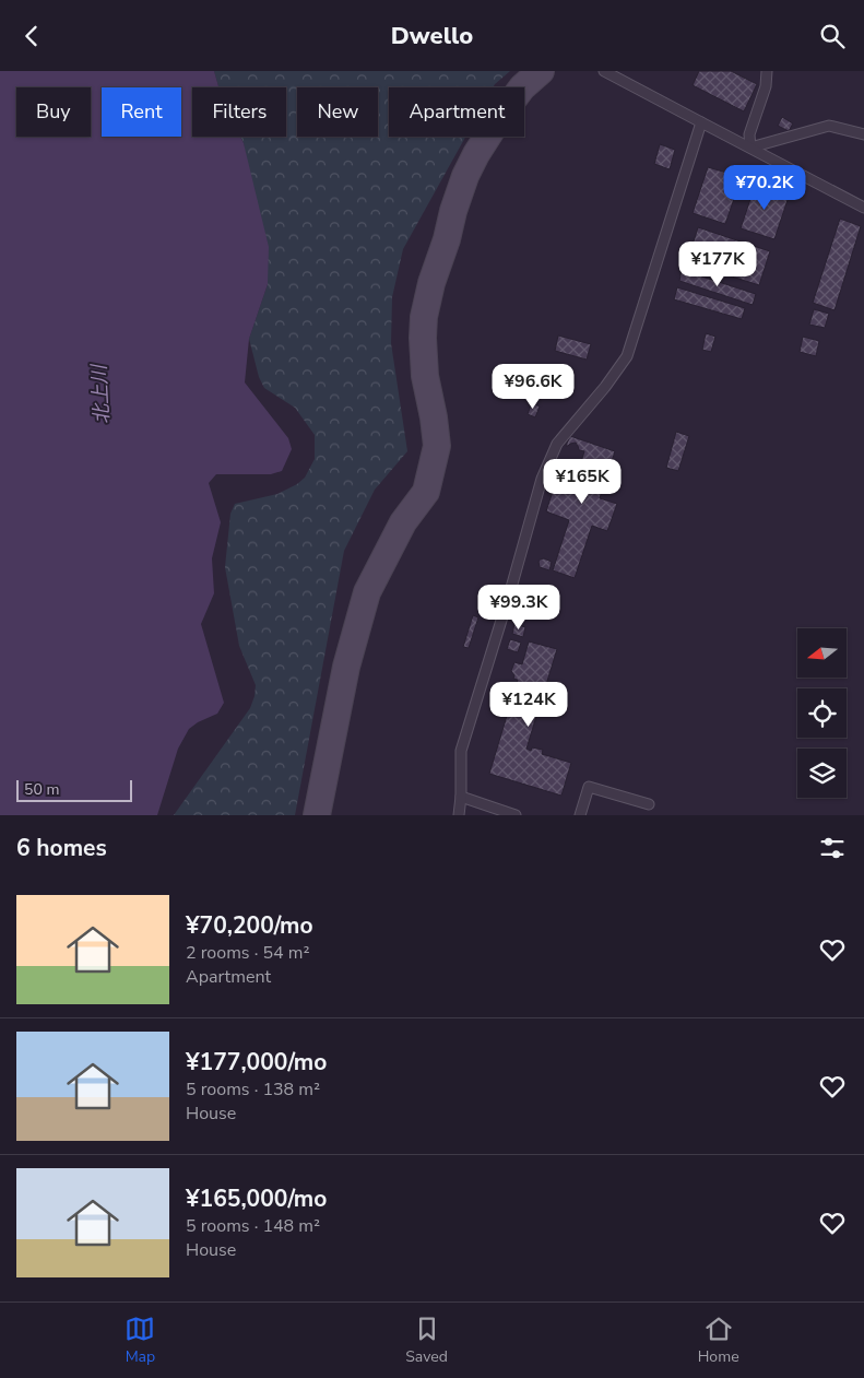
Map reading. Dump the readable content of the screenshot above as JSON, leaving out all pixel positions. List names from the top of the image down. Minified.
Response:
{"water":["北上川"],"scale_bar":"50 m","north":"left","page":{"header":"Dwello","chip":["Buy","Rent","Filters","New","Apartment"],"price":["¥70.2K","¥177K","¥96.6K","¥165K","¥99.3K","¥124K"],"scale":"50 m","heading":"6 homes","list":[{"name":"¥70,200/mo","note":"2 rooms · 54 m² · Apartment"},{"name":"¥177,000/mo","note":"5 rooms · 138 m² · House"},{"name":"¥165,000/mo","note":"5 rooms · 148 m² · House"}],"tabs":["Map","Saved","Home"]}}
